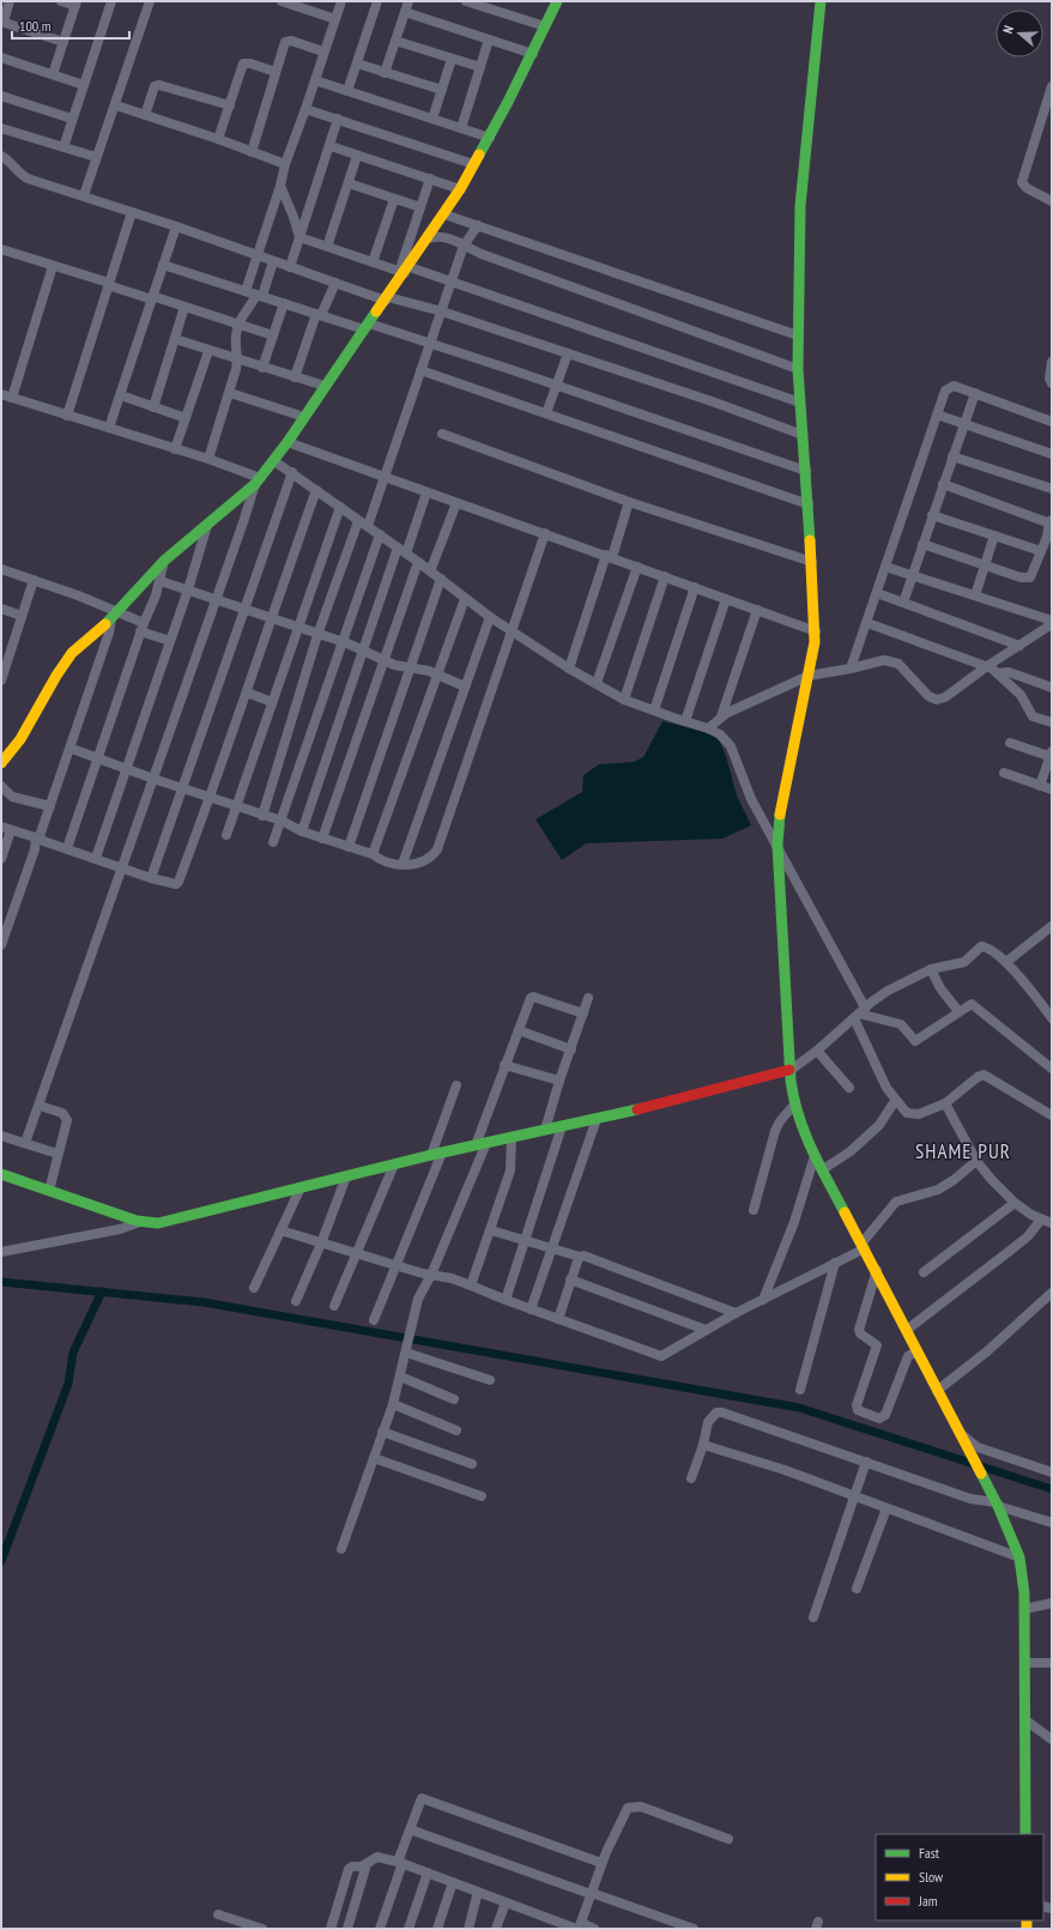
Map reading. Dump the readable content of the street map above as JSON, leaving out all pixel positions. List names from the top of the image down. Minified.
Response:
{"districts":["SHAME PUR"],"legend":["Fast","Slow","Jam"],"scale_bar":"100 m","north":"left"}
